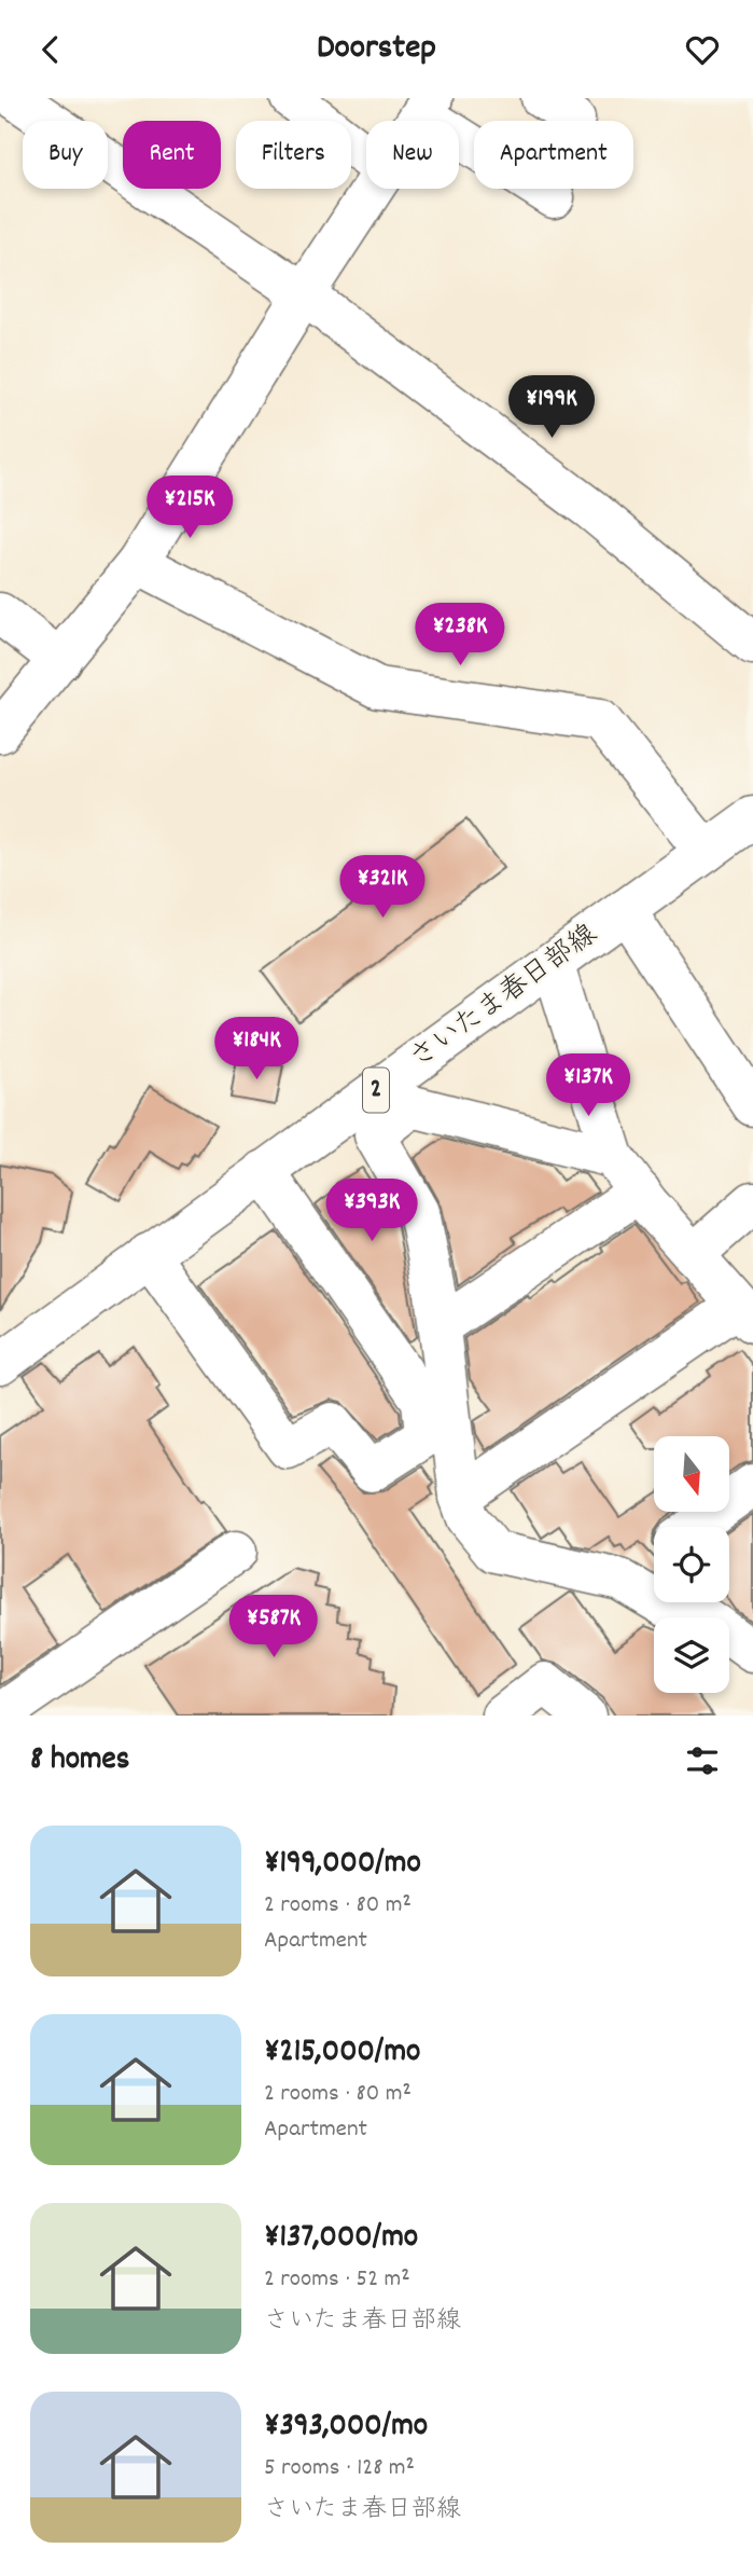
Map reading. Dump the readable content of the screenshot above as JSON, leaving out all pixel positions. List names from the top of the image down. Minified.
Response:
{"streets":{"street":["さいたま春日部線","2"]},"north":"bottom","page":{"header":"Doorstep","chip":["Buy","Rent","Filters","New","Apartment"],"price":["¥199K","¥215K","¥238K","¥321K","¥184K","¥137K","¥393K","¥587K"],"heading":"8 homes","list":[{"name":"¥199,000/mo","note":"2 rooms · 80 m² · Apartment"},{"name":"¥215,000/mo","note":"2 rooms · 80 m² · Apartment"},{"name":"¥137,000/mo","note":"2 rooms · 52 m² · さいたま春日部線"},{"name":"¥393,000/mo","note":"5 rooms · 128 m² · さいたま春日部線"}]}}
